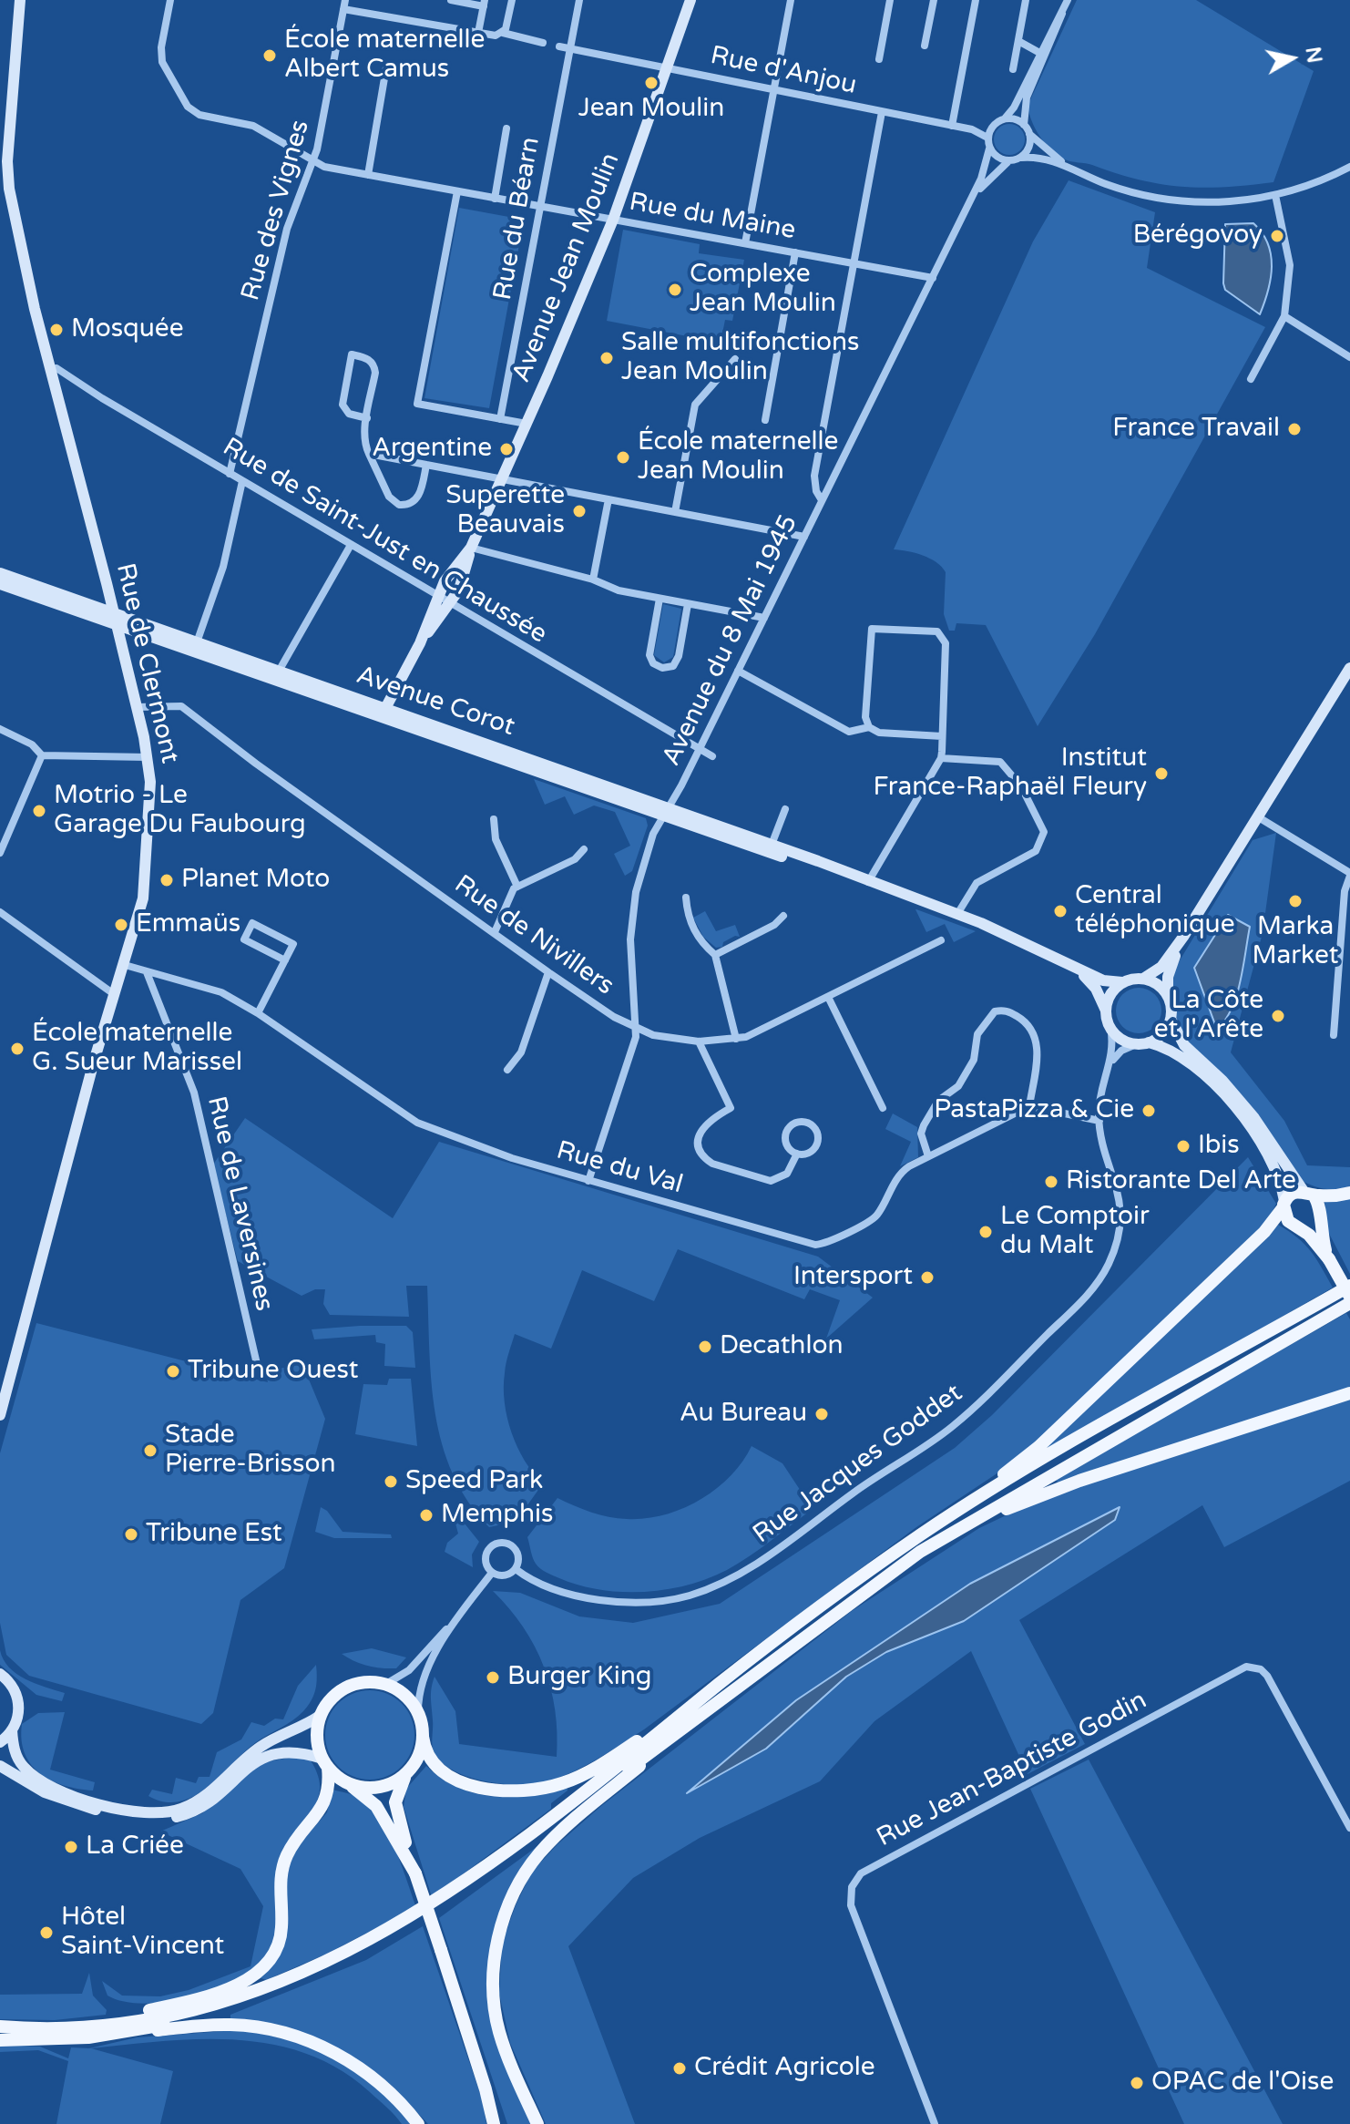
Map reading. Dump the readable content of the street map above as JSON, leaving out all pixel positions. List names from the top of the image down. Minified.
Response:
{"streets":{"street":["Rue d'Anjou","Rue des Vignes","Rue du Maine","Rue du Béarn","Avenue Jean Moulin","Rue de Saint-Just en Chaussée","Avenue du 8 Mai 1945","Rue de Clermont","Avenue Corot","Rue de Nivillers","Rue du Val","Rue de Laversines","Rue Jacques Goddet","Rue Jean-Baptiste Godin"]},"crossings":[["Rue d'Anjou","Rue du Béarn"],["Rue d'Anjou","Avenue Jean Moulin"],["Rue d'Anjou","Avenue du 8 Mai 1945"],["Rue des Vignes","Rue du Maine"],["Rue des Vignes","Rue de Saint-Just en Chaussée"],["Rue du Maine","Rue du Béarn"],["Rue du Maine","Avenue Jean Moulin"],["Rue du Maine","Avenue du 8 Mai 1945"],["Avenue Jean Moulin","Rue de Saint-Just en Chaussée"],["Rue de Saint-Just en Chaussée","Avenue du 8 Mai 1945"],["Rue de Saint-Just en Chaussée","Rue de Clermont"],["Avenue du 8 Mai 1945","Avenue Corot"],["Avenue du 8 Mai 1945","Rue de Nivillers"],["Avenue du 8 Mai 1945","Rue du Val"],["Rue de Clermont","Avenue Corot"],["Rue de Clermont","Rue de Nivillers"],["Rue de Clermont","Rue du Val"],["Avenue Corot","Rue Jacques Goddet"],["Rue du Val","Rue de Laversines"]],"places":["École maternelle Albert Camus","Jean Moulin","Bérégovoy","Complexe Jean Moulin","Mosquée","Salle multifonctions Jean Moulin","France Travail","Argentine","École maternelle Jean Moulin","Superette Beauvais","Institut France-Raphaël Fleury","Motrio - Le Garage Du Faubourg","Planet Moto","Marka Market","Central téléphonique","Emmaüs","La Côte et l'Arête","École maternelle G. Sueur Marissel","PastaPizza & Cie","Ibis","Ristorante Del Arte","Le Comptoir du Malt","Intersport","Decathlon","Tribune Ouest","Au Bureau","Stade Pierre-Brisson","Speed Park","Memphis","Tribune Est","Burger King","La Criée","Hôtel Saint-Vincent","Crédit Agricole","OPAC de l'Oise"],"north":"right"}
